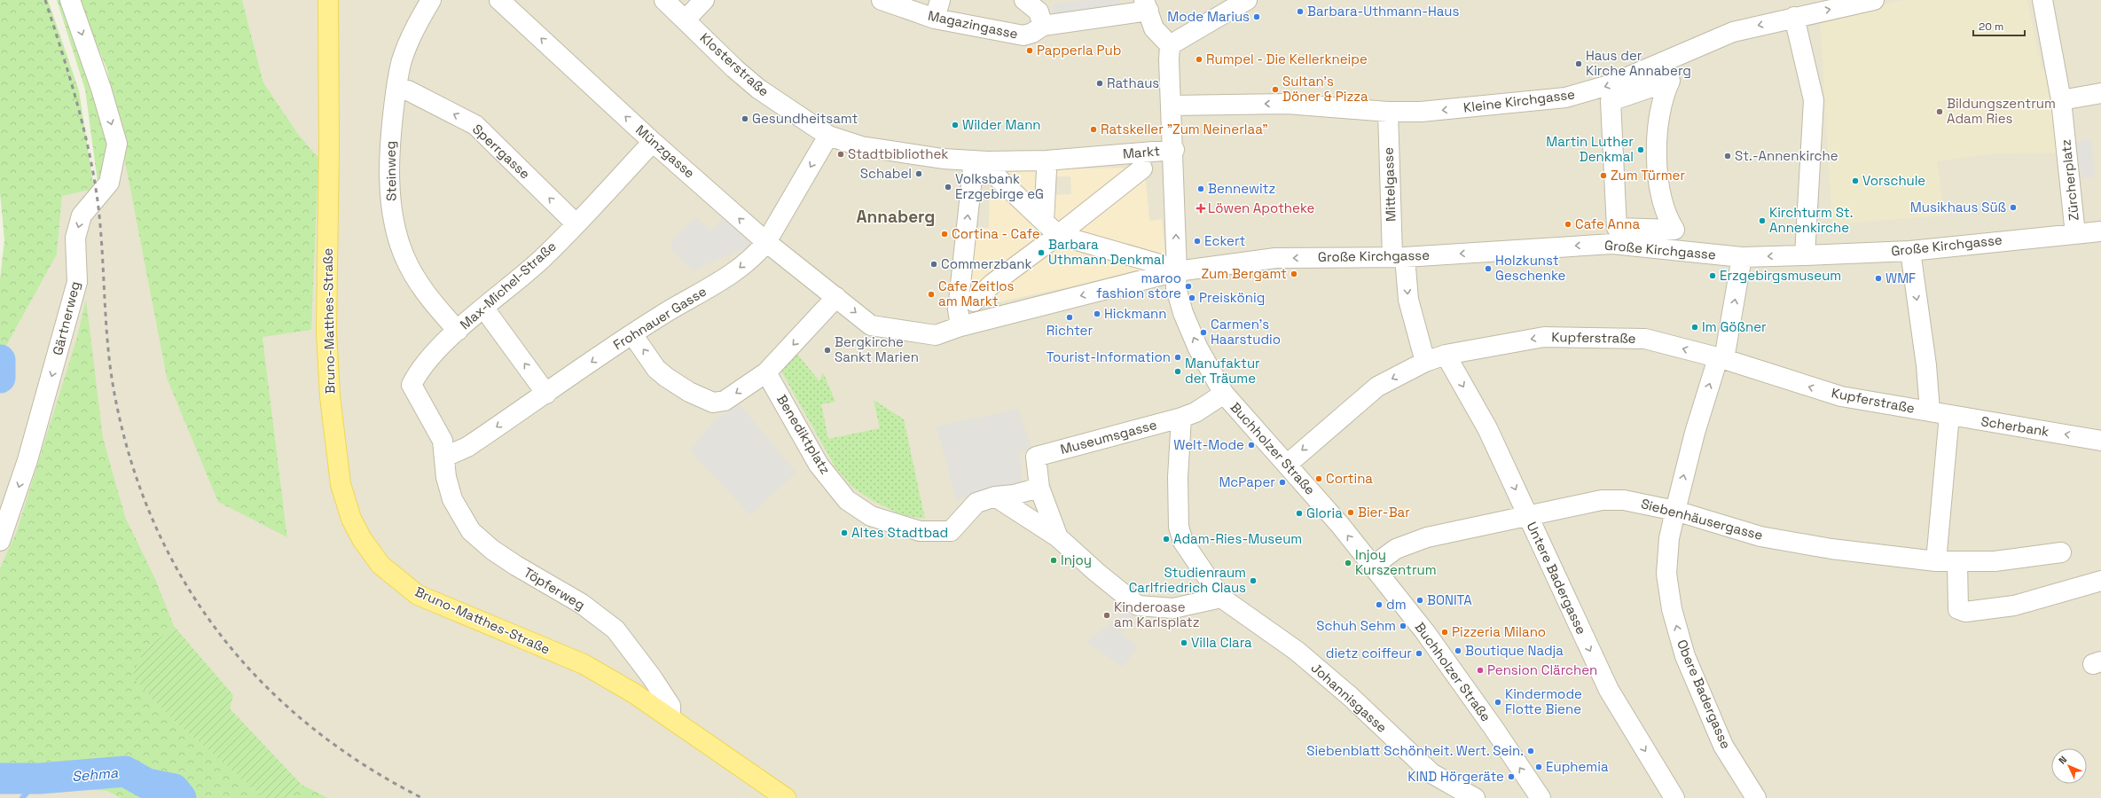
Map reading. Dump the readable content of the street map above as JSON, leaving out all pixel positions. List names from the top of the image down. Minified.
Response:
{"streets":{"main road":["Bruno-Matthes-Straße"],"street":["Magazingasse","Klosterstraße","Kleine Kirchgasse","Sperrgasse","Münzgasse","Markt","Steinweg","Zürcherplatz","Mittelgasse","Große Kirchgasse","Max-Michel-Straße","Gärtnerweg","Frohnauer Gasse","Kupferstraße","Scherbank","Benediktplatz","Museumsgasse","Buchholzer Straße","Siebenhäusergasse","Untere Badergasse","Töpferweg","Obere Badergasse","Johannisgasse"]},"crossings":[["Klosterstraße","Markt"],["Klosterstraße","Frohnauer Gasse"],["Kleine Kirchgasse","Mittelgasse"],["Sperrgasse","Steinweg"],["Sperrgasse","Max-Michel-Straße"],["Münzgasse","Max-Michel-Straße"],["Münzgasse","Frohnauer Gasse"],["Markt","Große Kirchgasse"],["Markt","Buchholzer Straße"],["Steinweg","Max-Michel-Straße"],["Zürcherplatz","Große Kirchgasse"],["Mittelgasse","Große Kirchgasse"],["Große Kirchgasse","Buchholzer Straße"],["Große Kirchgasse","Obere Badergasse"],["Max-Michel-Straße","Frohnauer Gasse"],["Max-Michel-Straße","Töpferweg"],["Frohnauer Gasse","Töpferweg"],["Bruno-Matthes-Straße","Töpferweg"],["Kupferstraße","Scherbank"],["Kupferstraße","Buchholzer Straße"],["Kupferstraße","Untere Badergasse"],["Kupferstraße","Obere Badergasse"],["Benediktplatz","Museumsgasse"],["Museumsgasse","Johannisgasse"],["Buchholzer Straße","Siebenhäusergasse"],["Siebenhäusergasse","Untere Badergasse"],["Siebenhäusergasse","Obere Badergasse"]],"one_way":["Sperrgasse","Große Kirchgasse","Gärtnerweg","Frohnauer Gasse","Kupferstraße","Scherbank","Buchholzer Straße","Untere Badergasse","Obere Badergasse"],"districts":["Annaberg"],"water":["Sehma"],"places":{"other":["Barbara-Uthmann-Haus","Mode Marius","Papperla Pub","Rumpel - Die Kellerkneipe","Haus der Kirche Annaberg","Rathaus","Sultan's Döner & Pizza","Bildungszentrum Adam Ries","Gesundheitsamt","Wilder Mann","Ratskeller \"Zum Neinerlaa\"","Martin Luther Denkmal","Stadtbibliothek","St.-Annenkirche","Schabel","Zum Türmer","Vorschule","Volksbank Erzgebirge eG","Bennewitz","Musikhaus Süß","Kirchturm St. Annenkirche","Cafe Anna","Cortina - Cafe","Eckert","Barbara Uthmann Denkmal","Commerzbank","Holzkunst Geschenke","Zum Bergamt","Erzgebirgsmuseum","WMF","maroo fashion store","Cafe Zeitlos am Markt","Preiskönig","Hickmann","Richter","Im Gößner","Carmen's Haarstudio","Bergkirche Sankt Marien","Tourist-Information","Manufaktur der Träume","Welt-Mode","Cortina","McPaper","Bier-Bar","Gloria","Altes Stadtbad","Adam-Ries-Museum","Injoy","Injoy Kurszentrum","Studienraum Carlfriedrich Claus","BONITA","dm","Kinderoase am Karlsplatz","Schuh Sehm","Pizzeria Milano","Villa Clara","Boutique Nadja","dietz coiffeur","Pension Clärchen","Kindermode Flotte Biene","Siebenblatt Schönheit. Wert. Sein.","Euphemia","KIND Hörgeräte"],"health":["Löwen Apotheke"]},"scale_bar":"20 m","north":"top left"}
